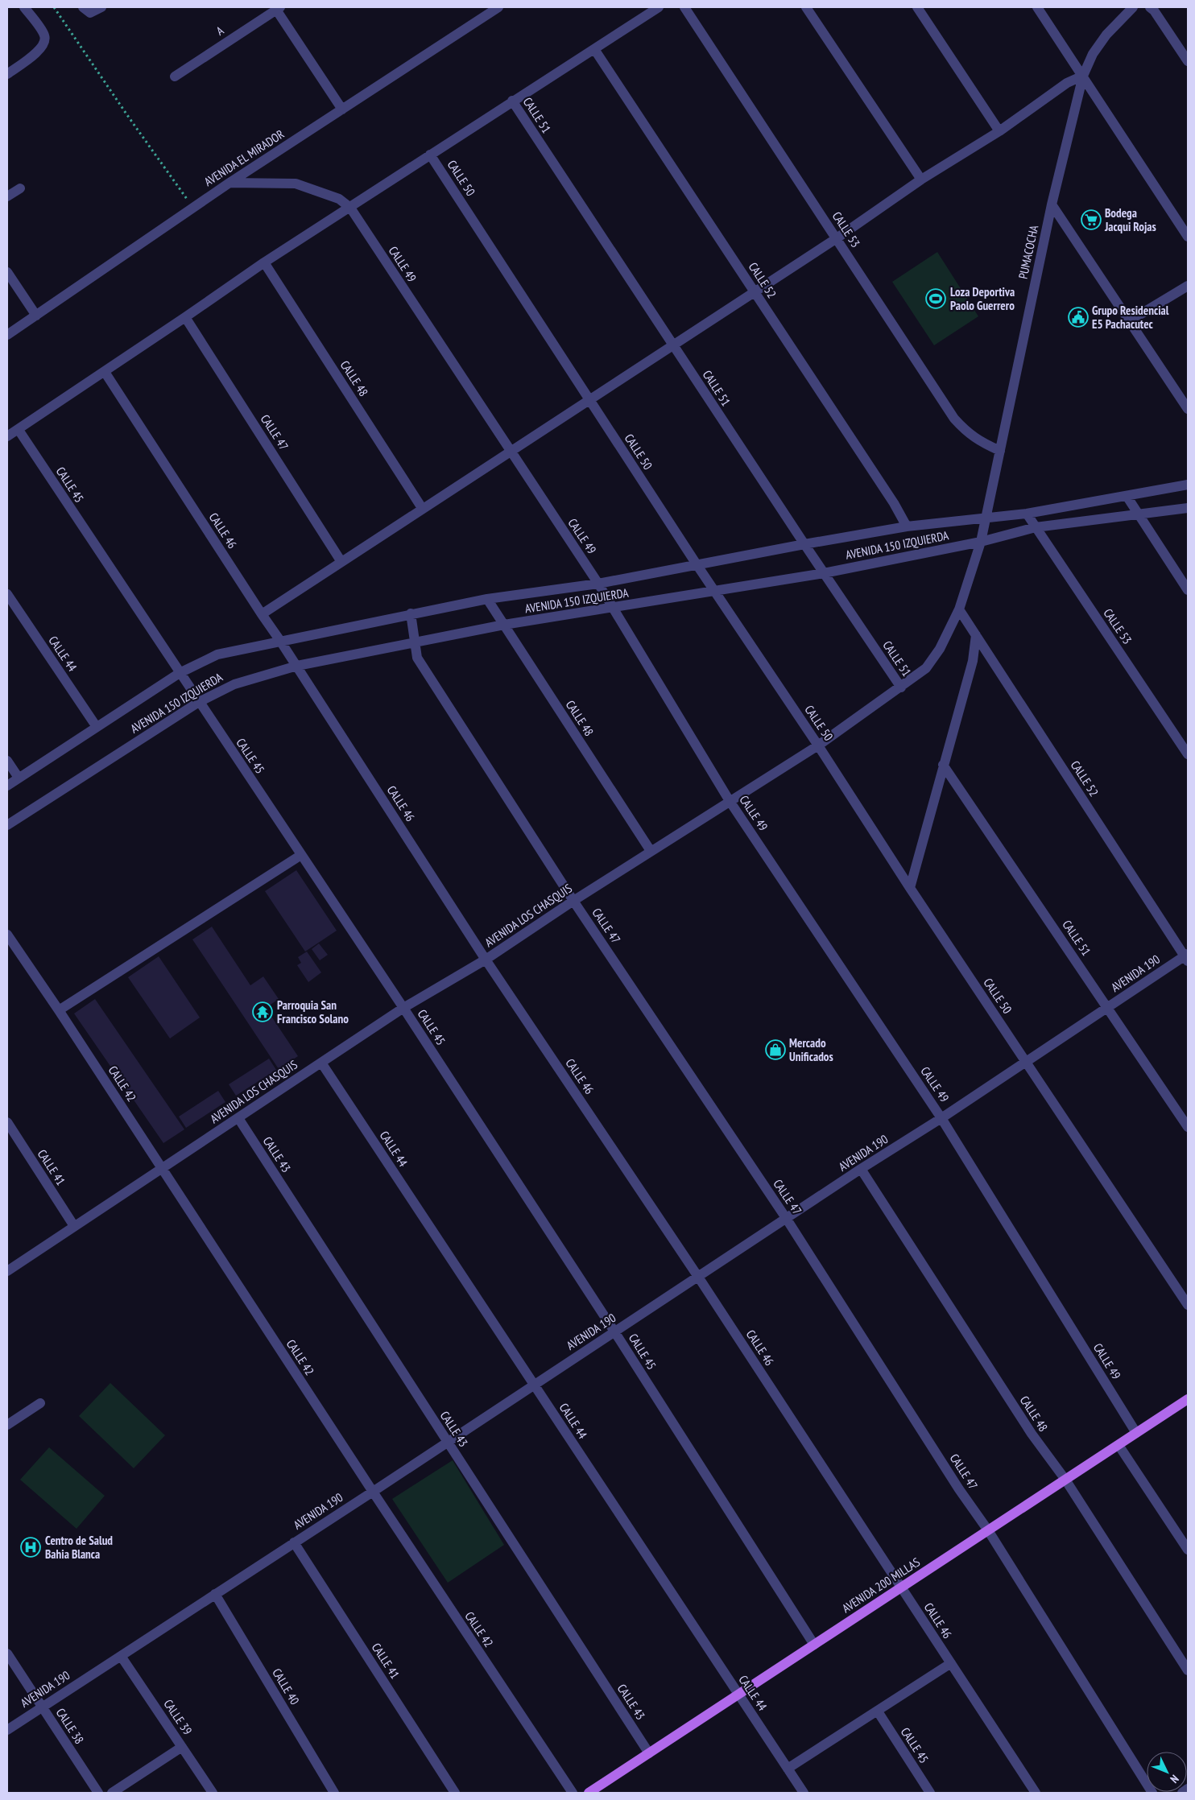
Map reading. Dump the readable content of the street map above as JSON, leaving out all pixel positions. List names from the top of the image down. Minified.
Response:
{"streets":{"main road":["AVENIDA 200 MILLAS"],"street":["A","CALLE 51","AVENIDA EL MIRADOR","CALLE 50","CALLE 53","PUMACOCHA","CALLE 49","CALLE 52","CALLE 48","CALLE 47","CALLE 45","CALLE 46","AVENIDA 150 IZQUIERDA","CALLE 44","AVENIDA LOS CHASQUIS","AVENIDA 190","CALLE 42","CALLE 43","CALLE 41","CALLE 40","CALLE 39","CALLE 38"]},"crossings":[["CALLE 51","AVENIDA 150 IZQUIERDA"],["CALLE 51","AVENIDA LOS CHASQUIS"],["CALLE 51","AVENIDA 190"],["CALLE 50","AVENIDA 150 IZQUIERDA"],["CALLE 50","AVENIDA LOS CHASQUIS"],["CALLE 50","AVENIDA 190"],["CALLE 53","PUMACOCHA"],["CALLE 53","AVENIDA 150 IZQUIERDA"],["PUMACOCHA","AVENIDA 150 IZQUIERDA"],["PUMACOCHA","AVENIDA LOS CHASQUIS"],["CALLE 49","AVENIDA 150 IZQUIERDA"],["CALLE 49","AVENIDA LOS CHASQUIS"],["CALLE 49","AVENIDA 190"],["CALLE 49","AVENIDA 200 MILLAS"],["CALLE 52","AVENIDA 150 IZQUIERDA"],["CALLE 52","AVENIDA LOS CHASQUIS"],["CALLE 52","AVENIDA 190"],["CALLE 48","AVENIDA 150 IZQUIERDA"],["CALLE 48","AVENIDA LOS CHASQUIS"],["CALLE 48","AVENIDA 190"],["CALLE 48","AVENIDA 200 MILLAS"],["CALLE 47","AVENIDA 150 IZQUIERDA"],["CALLE 47","AVENIDA LOS CHASQUIS"],["CALLE 47","AVENIDA 190"],["CALLE 47","AVENIDA 200 MILLAS"],["CALLE 45","AVENIDA 150 IZQUIERDA"],["CALLE 45","AVENIDA LOS CHASQUIS"],["CALLE 45","AVENIDA 190"],["CALLE 45","AVENIDA 200 MILLAS"],["CALLE 46","AVENIDA 150 IZQUIERDA"],["CALLE 46","AVENIDA LOS CHASQUIS"],["CALLE 46","AVENIDA 190"],["CALLE 46","AVENIDA 200 MILLAS"],["AVENIDA 150 IZQUIERDA","CALLE 44"],["AVENIDA 150 IZQUIERDA","AVENIDA LOS CHASQUIS"],["CALLE 44","AVENIDA LOS CHASQUIS"],["CALLE 44","AVENIDA 190"],["CALLE 44","AVENIDA 200 MILLAS"],["AVENIDA LOS CHASQUIS","CALLE 42"],["AVENIDA LOS CHASQUIS","CALLE 43"],["AVENIDA LOS CHASQUIS","CALLE 41"],["AVENIDA 190","CALLE 42"],["AVENIDA 190","CALLE 43"],["AVENIDA 190","CALLE 41"],["AVENIDA 190","CALLE 40"],["AVENIDA 190","CALLE 39"],["AVENIDA 190","CALLE 38"],["CALLE 43","AVENIDA 200 MILLAS"]],"places":{"supermarket":["Bodega Jacqui Rojas"],"sports":["Loza Deportiva Paolo Guerrero"],"public building":["Grupo Residencial E5 Pachacutec"],"temple":["Parroquia San Francisco Solano"],"shop":["Mercado Unificados"],"hospital":["Centro de Salud Bahia Blanca"]},"north":"bottom right"}
